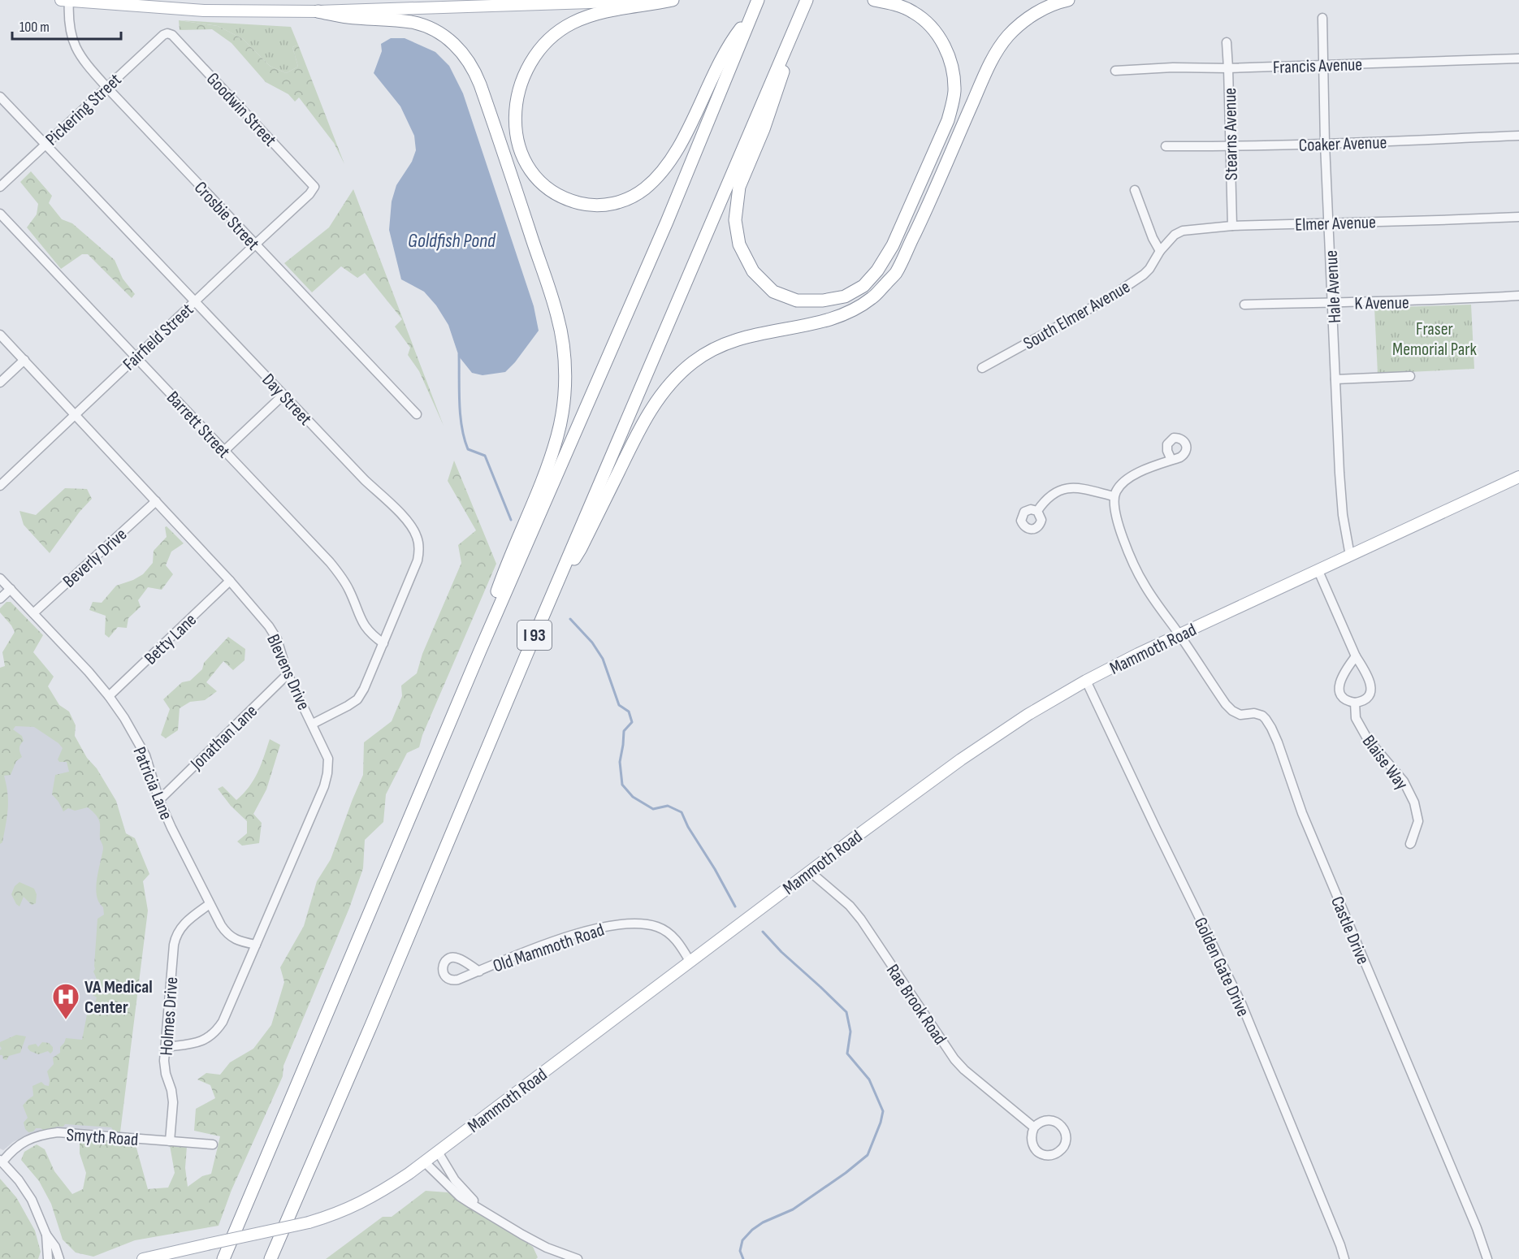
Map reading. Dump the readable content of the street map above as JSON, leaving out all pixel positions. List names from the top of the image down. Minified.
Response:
{"streets":{"highway":["I 93"],"main road":["Mammoth Road"],"street":["Francis Avenue","Pickering Street","Goodwin Street","Stearns Avenue","Coaker Avenue","Crosbie Street","Elmer Avenue","Hale Avenue","K Avenue","South Elmer Avenue","Fairfield Street","Day Street","Barrett Street","Beverly Drive","Betty Lane","Blevens Drive","Jonathan Lane","Blaise Way","Patricia Lane","Castle Drive","Old Mammoth Road","Golden Gate Drive","Rae Brook Road","Holmes Drive","Smyth Road"]},"crossings":[["Francis Avenue","Stearns Avenue"],["Francis Avenue","Hale Avenue"],["Pickering Street","Goodwin Street"],["Pickering Street","Crosbie Street"],["Pickering Street","Day Street"],["Goodwin Street","Fairfield Street"],["Stearns Avenue","Coaker Avenue"],["Stearns Avenue","Elmer Avenue"],["Coaker Avenue","Hale Avenue"],["Crosbie Street","Fairfield Street"],["Elmer Avenue","Hale Avenue"],["Elmer Avenue","South Elmer Avenue"],["Hale Avenue","K Avenue"],["Hale Avenue","Mammoth Road"],["Fairfield Street","Day Street"],["Fairfield Street","Barrett Street"],["Fairfield Street","Blevens Drive"],["Day Street","Barrett Street"],["Day Street","Blevens Drive"],["Beverly Drive","Blevens Drive"],["Beverly Drive","Patricia Lane"],["Betty Lane","Blevens Drive"],["Betty Lane","Patricia Lane"],["Mammoth Road","Castle Drive"],["Mammoth Road","Old Mammoth Road"],["Mammoth Road","Golden Gate Drive"],["Mammoth Road","Rae Brook Road"],["Blevens Drive","Jonathan Lane"],["Blevens Drive","Patricia Lane"],["Blevens Drive","Holmes Drive"],["Jonathan Lane","Patricia Lane"],["Patricia Lane","Holmes Drive"],["Holmes Drive","Smyth Road"]],"water":["Goldfish Pond"],"parks":["Fraser Memorial Park"],"places":{"hospital":["VA Medical Center"]},"scale_bar":"100 m"}
